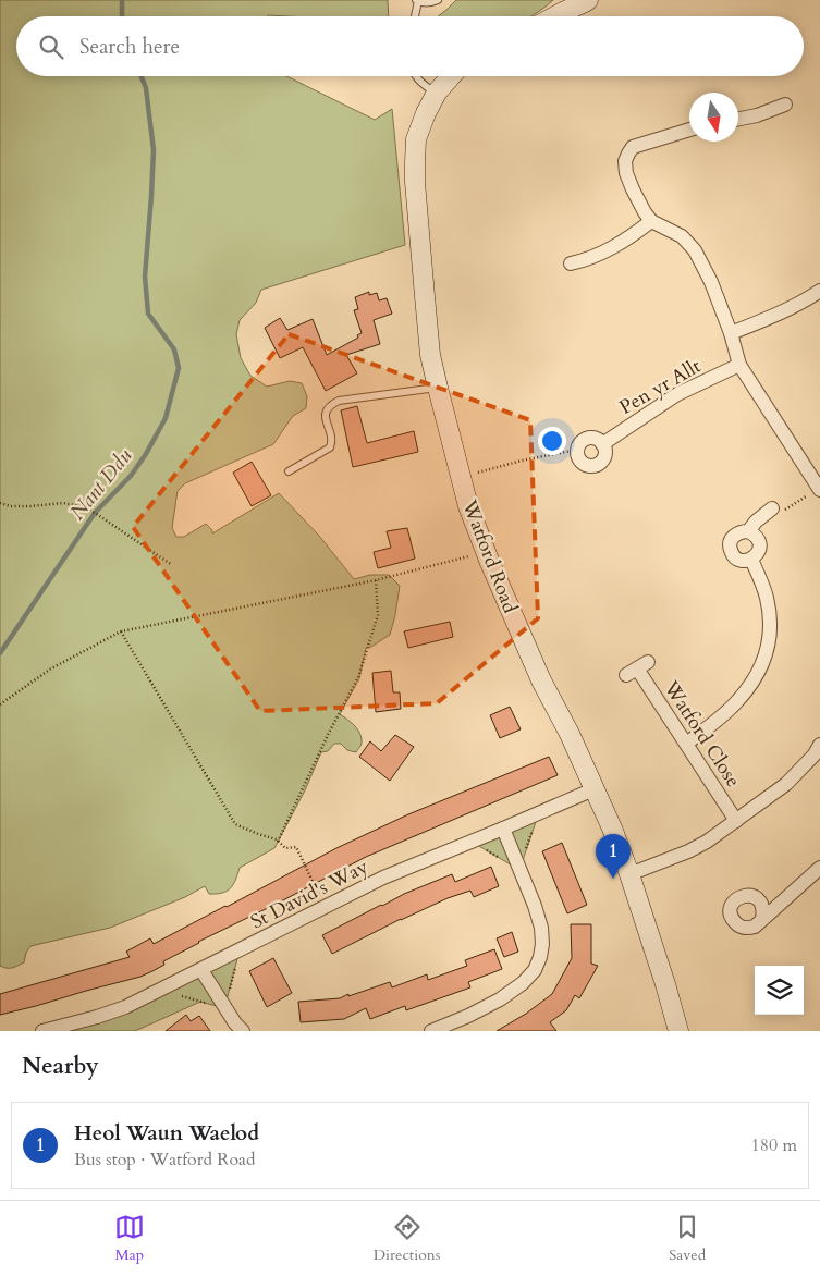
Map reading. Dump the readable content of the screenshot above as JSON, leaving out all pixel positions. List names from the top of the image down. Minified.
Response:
{"streets":{"street":["Pen yr Allt","Watford Road","Watford Close","St David's Way"]},"crossings":[["Watford Road","St David's Way"]],"water":["Nant Ddu"],"north":"bottom","page":{"search":"Search here","pins":"1","heading":"Nearby","list":[{"mark":"1","name":"Heol Waun Waelod","note":"Bus stop · Watford Road","value":"180 m"}],"nav":["Map","Directions","Saved"]}}
